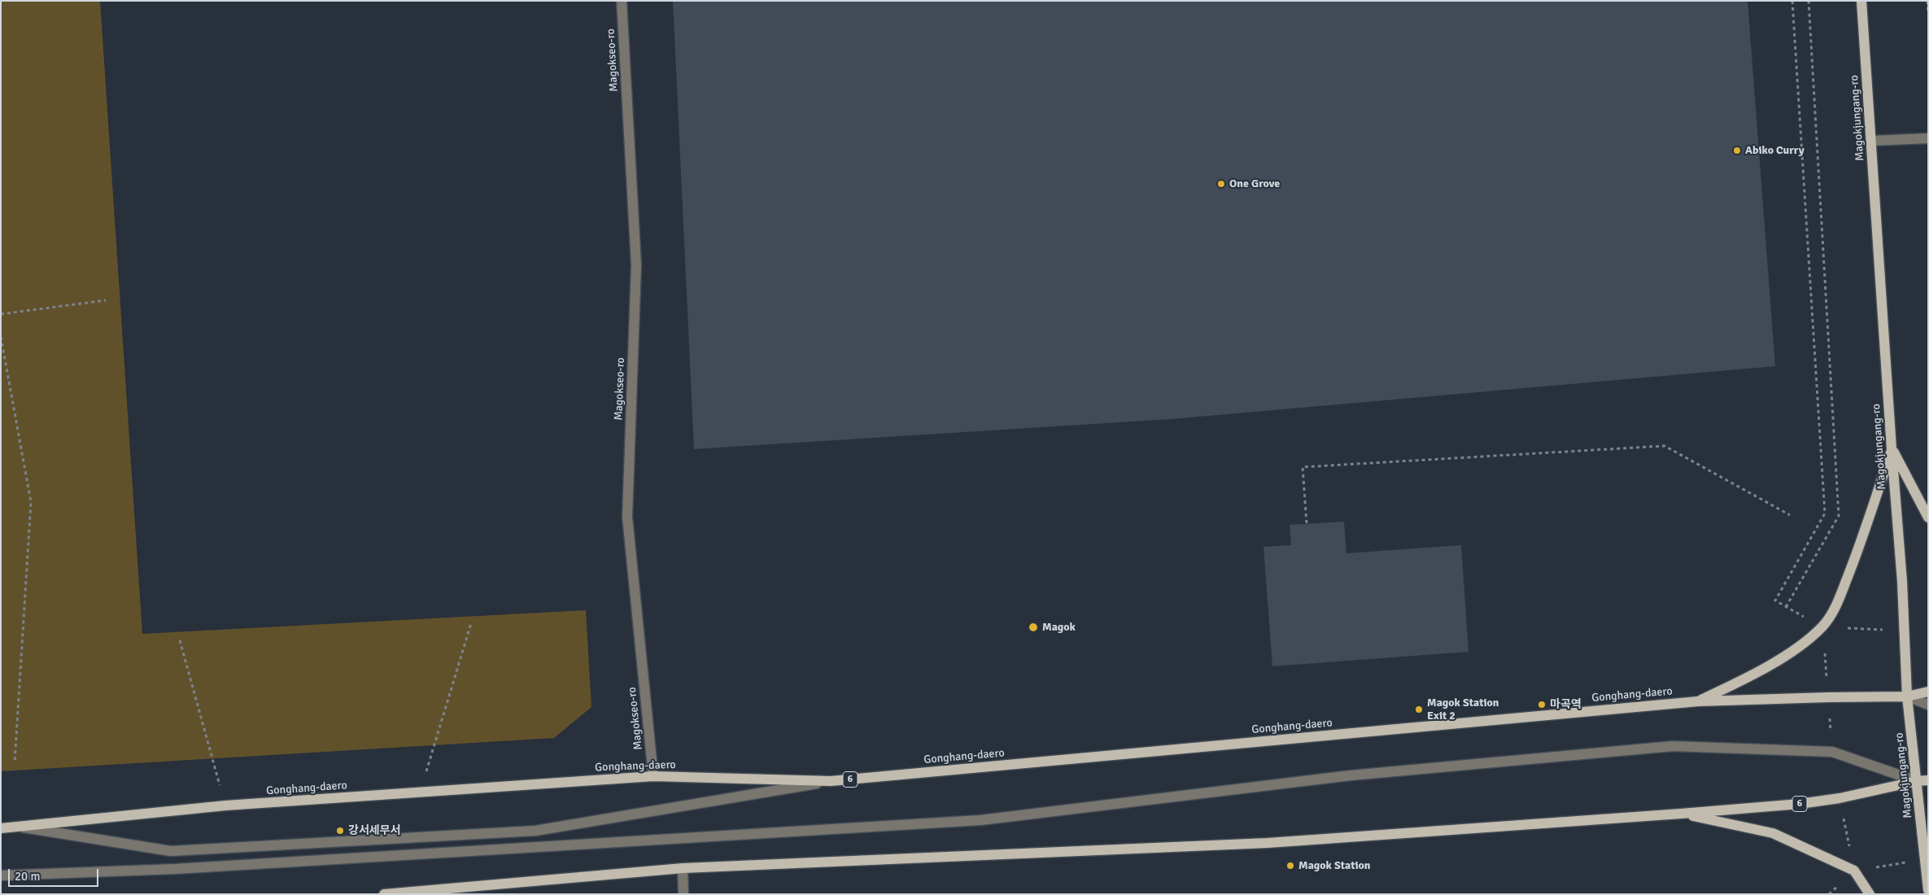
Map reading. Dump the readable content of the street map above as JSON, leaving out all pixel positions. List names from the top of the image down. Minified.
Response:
{"streets":{"main road":["Magokjungang-ro","Gonghang-daero","6"],"street":["Magokseo-ro"]},"crossings":[["Magokseo-ro","Gonghang-daero"],["Magokjungang-ro","Gonghang-daero"],["Magokjungang-ro","6"]],"places":["Abiko Curry","One Grove","Magok","마곡역","Magok Station Exit 2","강서세무서","Magok Station"],"scale_bar":"20 m"}
